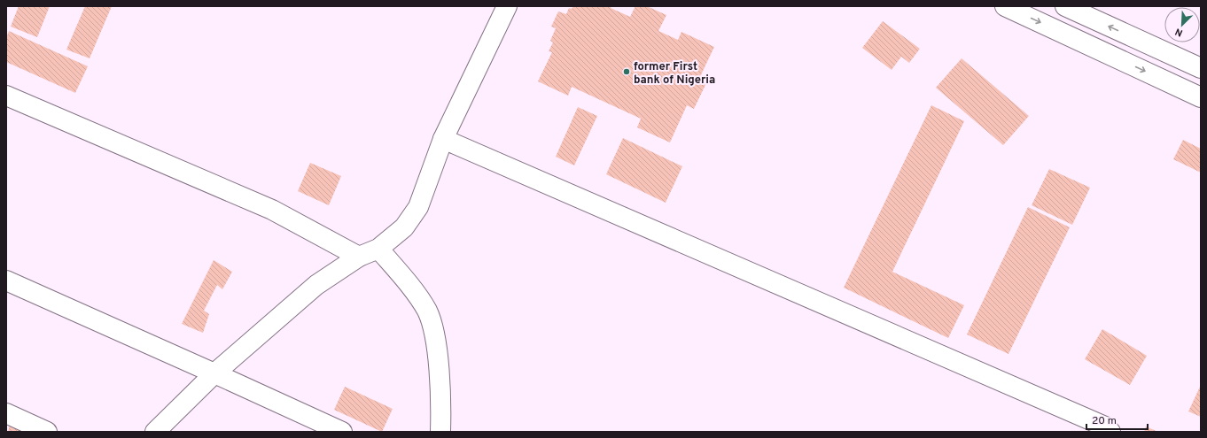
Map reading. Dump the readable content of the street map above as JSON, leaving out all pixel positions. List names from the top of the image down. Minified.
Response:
{"places":["former First bank of Nigeria"],"scale_bar":"20 m","north":"bottom left"}
